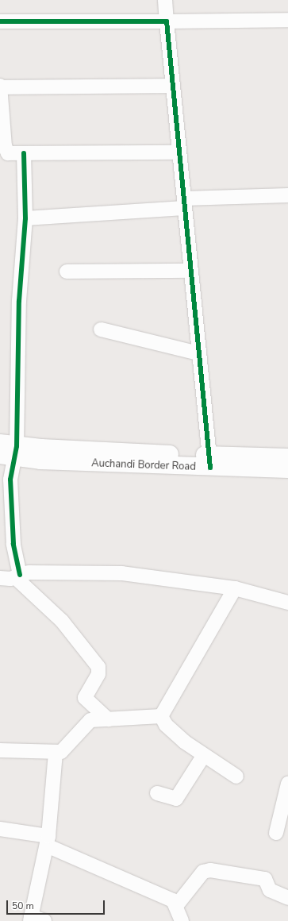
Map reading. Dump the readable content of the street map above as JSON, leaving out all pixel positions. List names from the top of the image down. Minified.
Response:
{"streets":{"main road":["Auchandi Border Road"]},"scale_bar":"50 m"}
